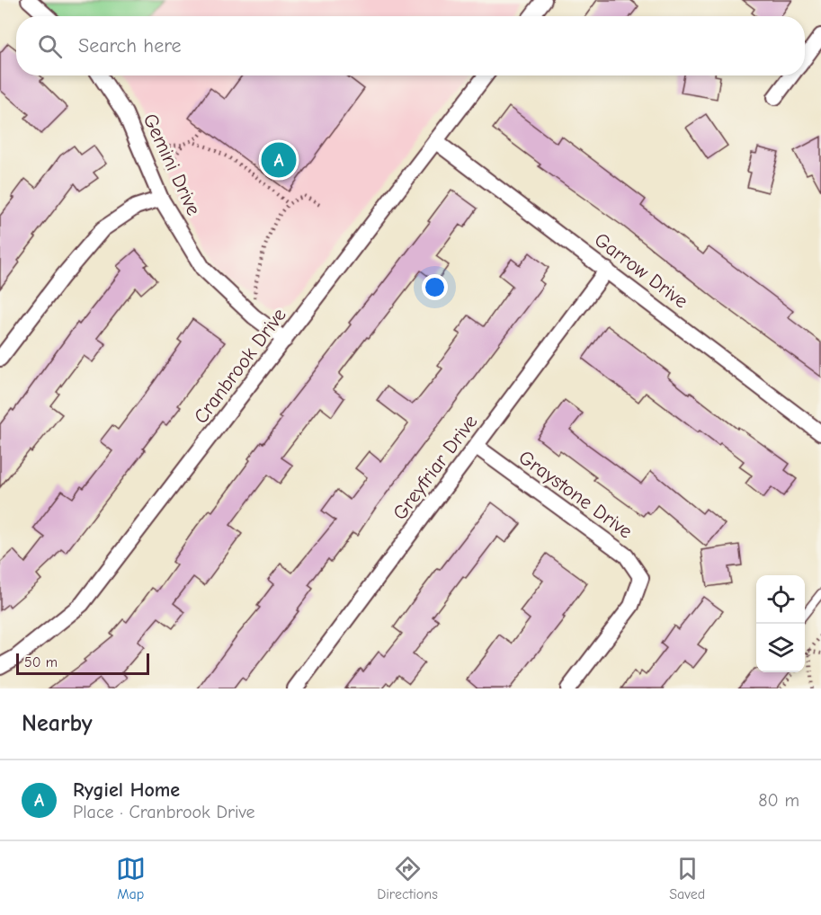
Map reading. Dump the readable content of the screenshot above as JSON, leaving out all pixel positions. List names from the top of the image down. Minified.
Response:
{"streets":{"street":["Gemini Drive","Garrow Drive","Cranbrook Drive","Greyfriar Drive","Graystone Drive"]},"crossings":[["Gemini Drive","Cranbrook Drive"],["Garrow Drive","Cranbrook Drive"],["Garrow Drive","Greyfriar Drive"],["Greyfriar Drive","Graystone Drive"]],"scale_bar":"50 m","page":{"search":"Search here","pins":"A","scale":"50 m","heading":"Nearby","list":[{"mark":"A","name":"Rygiel Home","note":"Place · Cranbrook Drive","value":"80 m"}],"nav":["Map","Directions","Saved"]}}
